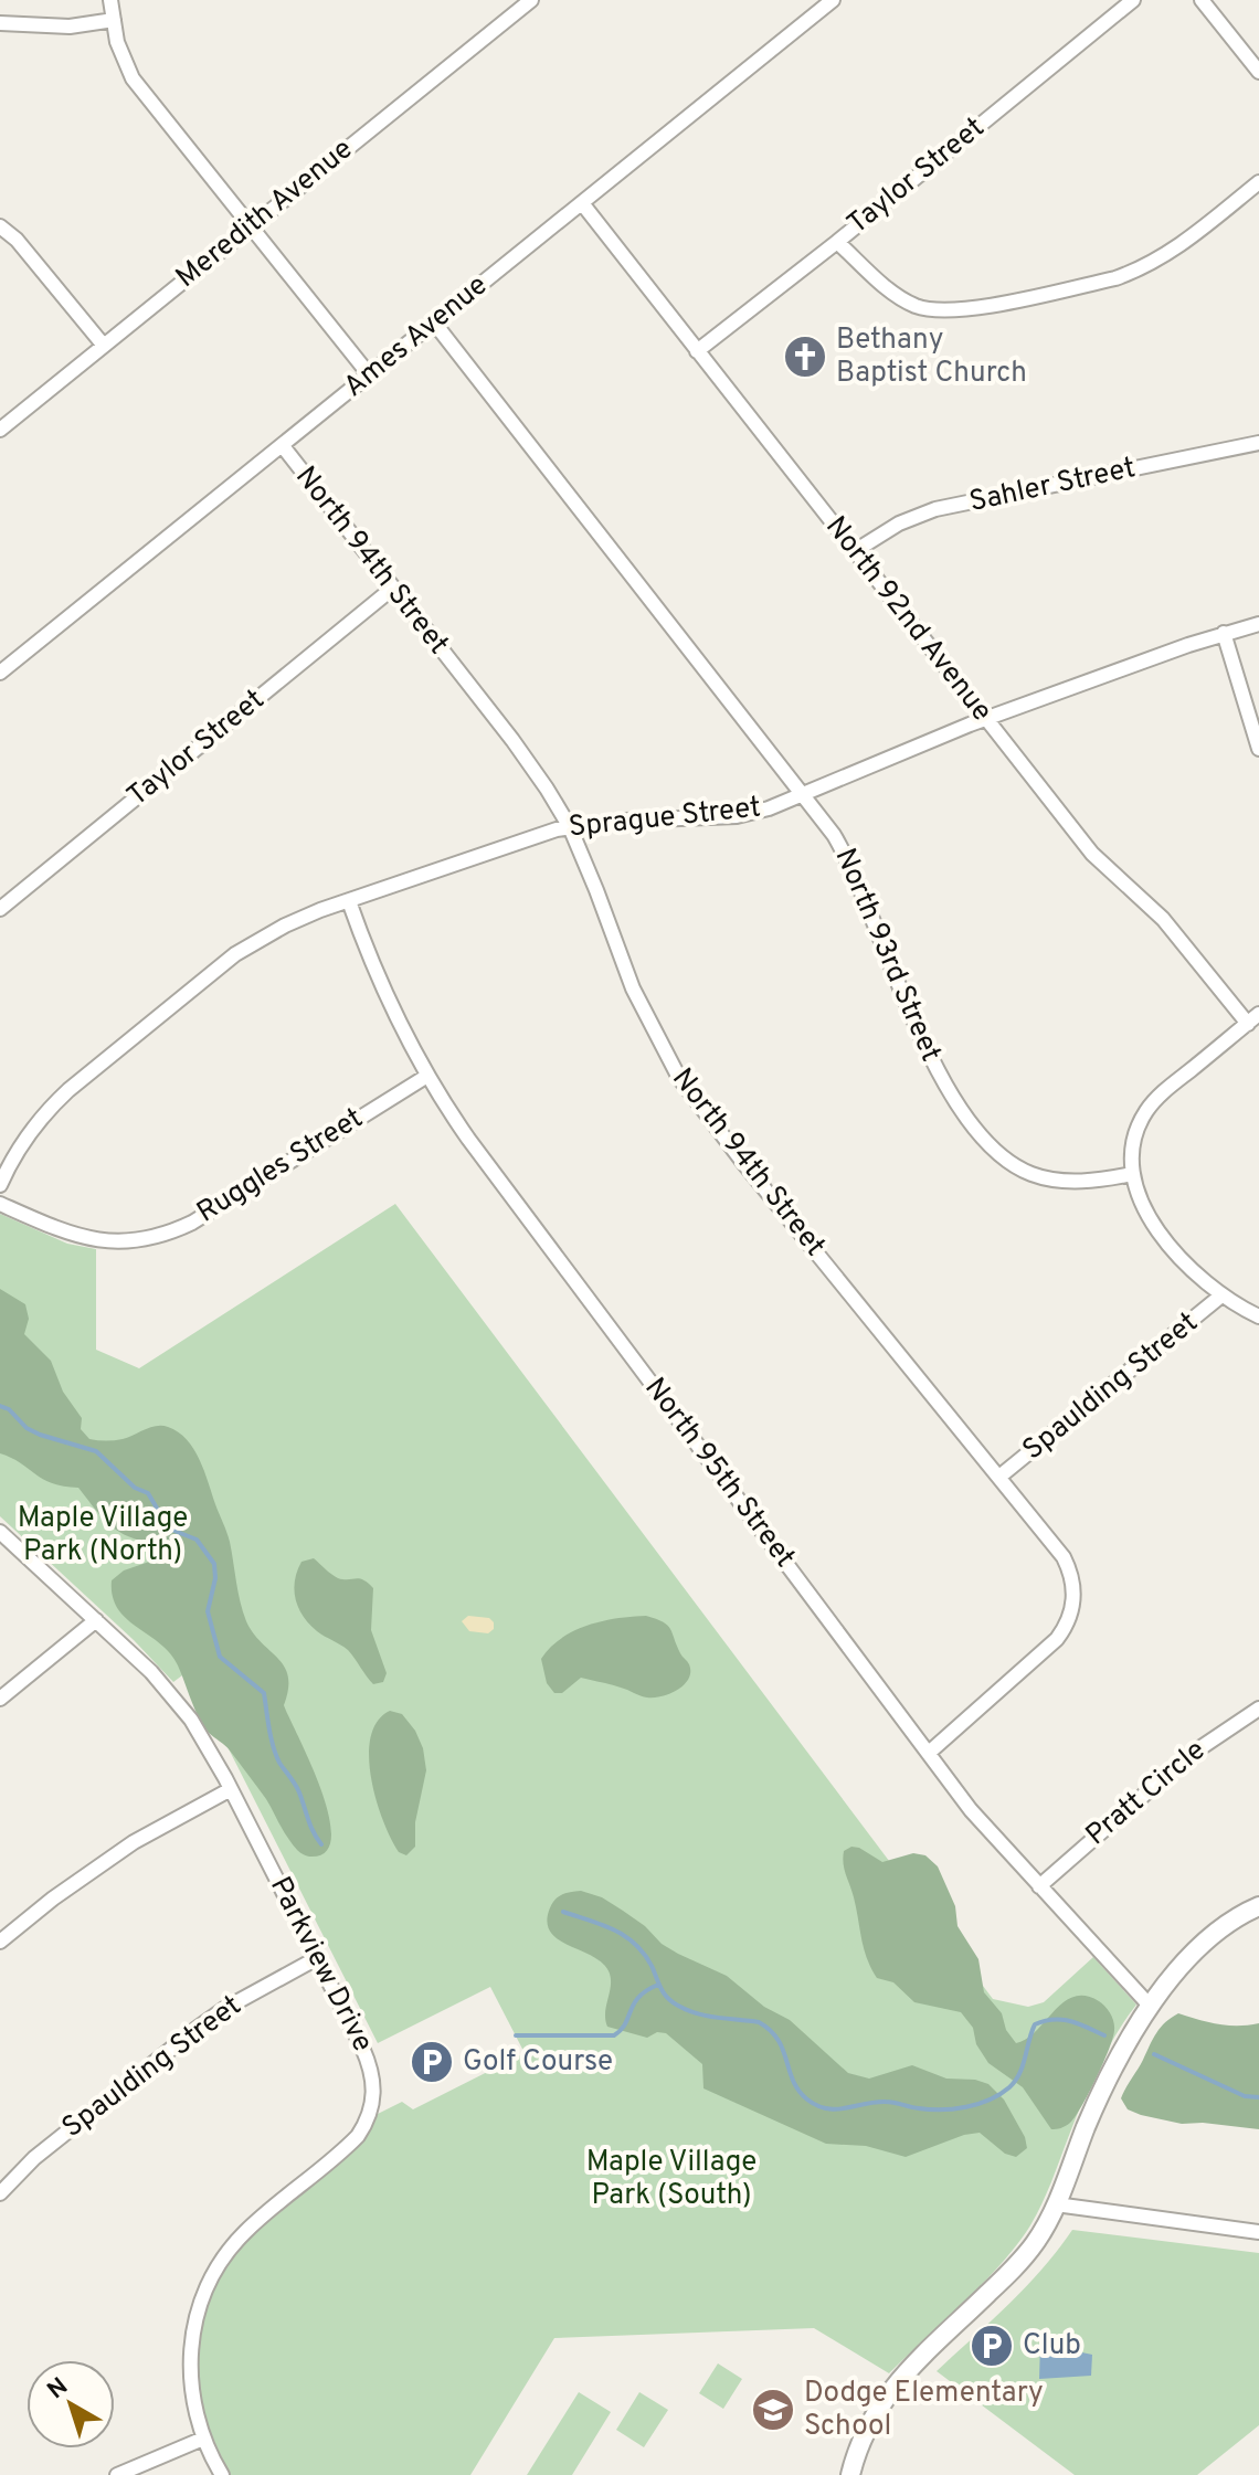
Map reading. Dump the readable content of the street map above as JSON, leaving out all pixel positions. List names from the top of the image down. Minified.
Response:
{"streets":{"street":["Taylor Street","Meredith Avenue","Ames Avenue","Sahler Street","North 94th Street","North 92nd Avenue","Sprague Street","North 93rd Street","Ruggles Street","Spaulding Street","North 95th Street","Pratt Circle","Parkview Drive"]},"crossings":[["Taylor Street","North 94th Street"],["Taylor Street","North 92nd Avenue"],["Ames Avenue","North 94th Street"],["Ames Avenue","North 92nd Avenue"],["Ames Avenue","North 93rd Street"],["Sahler Street","North 92nd Avenue"],["North 94th Street","Sprague Street"],["North 94th Street","Spaulding Street"],["North 94th Street","North 95th Street"],["North 92nd Avenue","Sprague Street"],["Sprague Street","North 93rd Street"],["Sprague Street","North 95th Street"],["Ruggles Street","North 95th Street"],["Spaulding Street","Parkview Drive"],["North 95th Street","Pratt Circle"]],"parks":["Maple Village Park (North)","Maple Village Park (South)"],"places":{"church":["Bethany Baptist Church"],"parking":["Golf Course","Club"],"school or university":["Dodge Elementary School"]},"north":"top left"}
